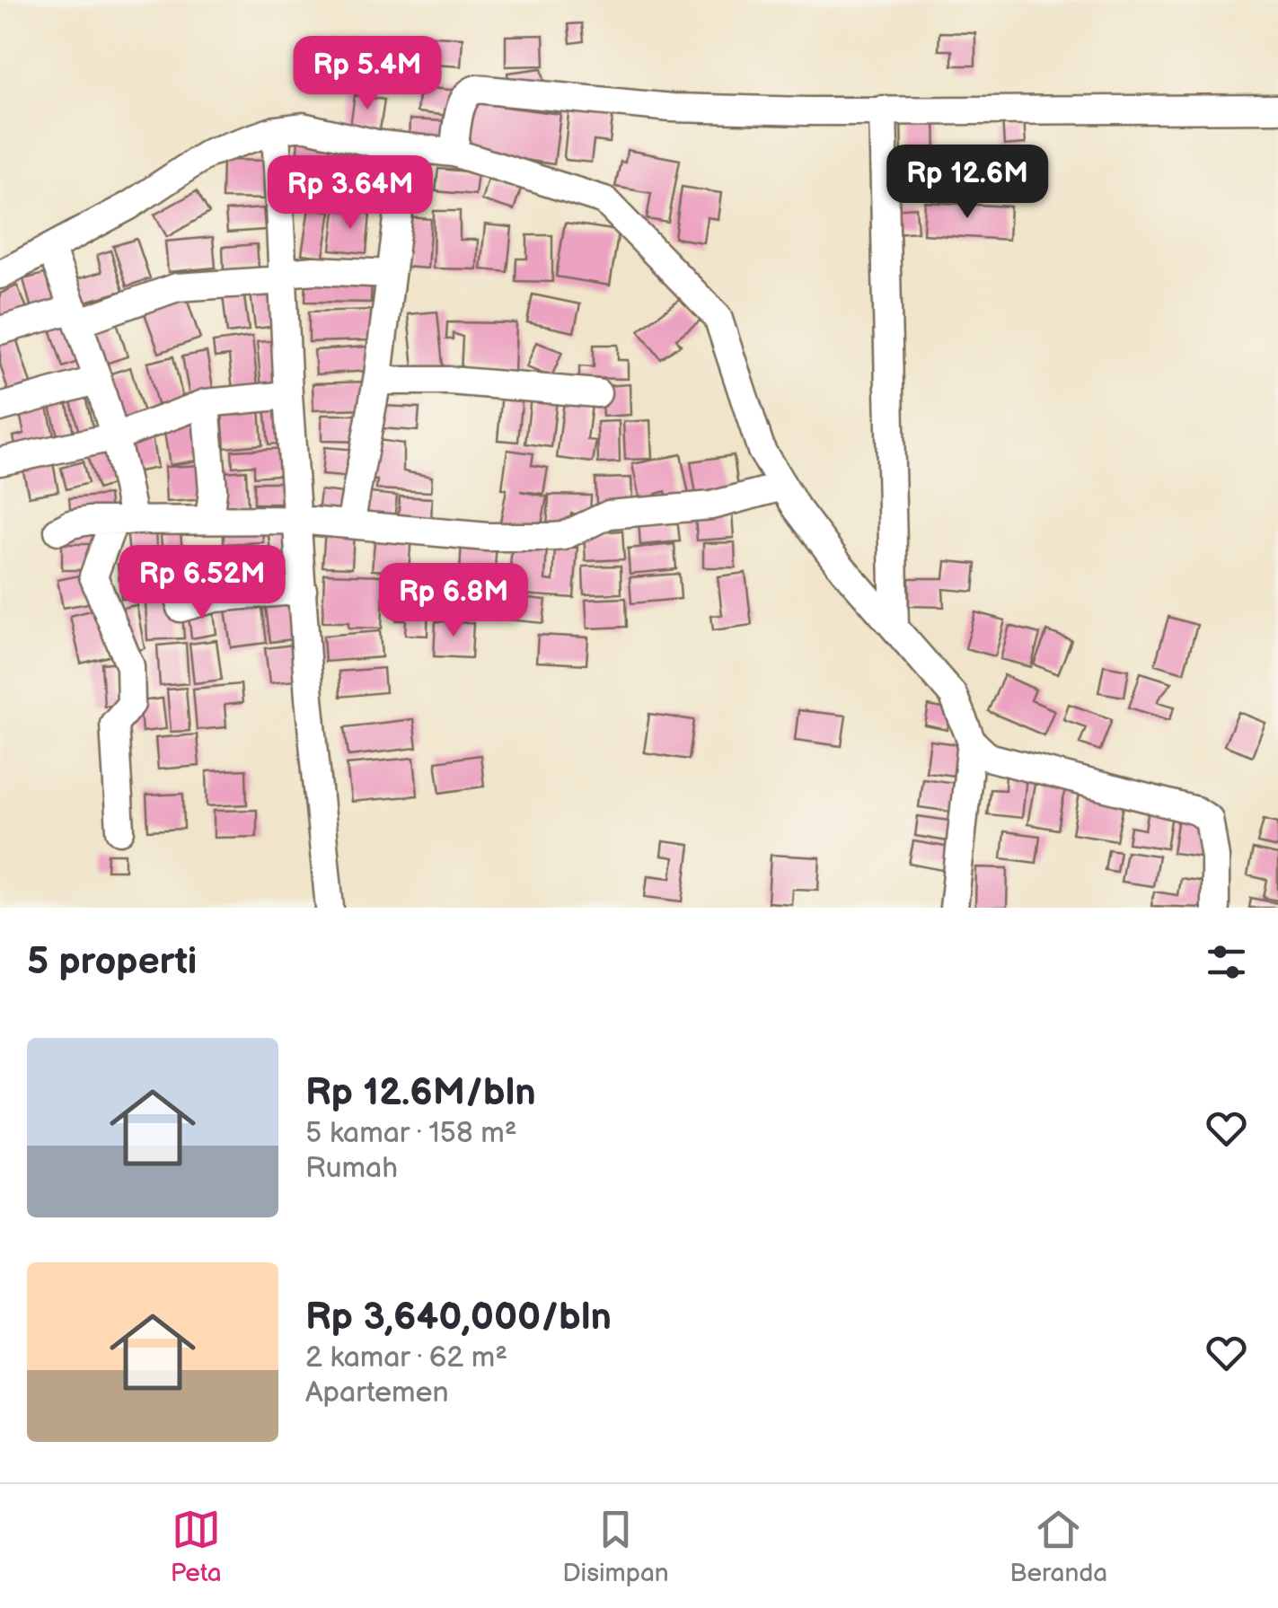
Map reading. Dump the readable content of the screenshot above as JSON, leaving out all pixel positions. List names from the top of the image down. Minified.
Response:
{"page":{"price":["Rp 5.4M","Rp 12.6M","Rp 3.64M","Rp 6.52M","Rp 6.8M"],"heading":"5 properti","list":[{"name":"Rp 12.6M/bln","note":"5 kamar · 158 m² · Rumah"},{"name":"Rp 3,640,000/bln","note":"2 kamar · 62 m² · Apartemen"}],"tabs":["Peta","Disimpan","Beranda"]}}
